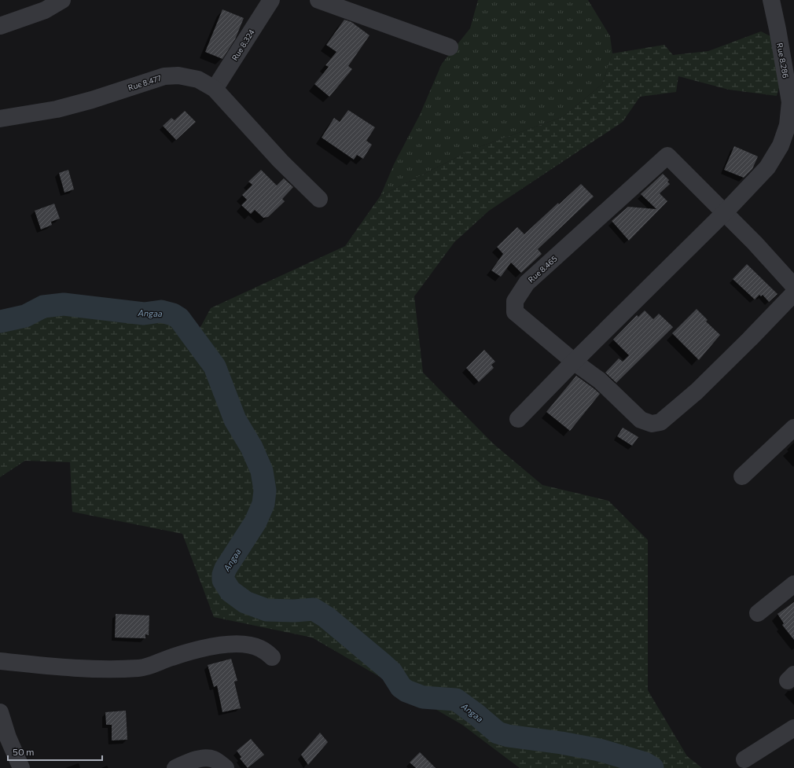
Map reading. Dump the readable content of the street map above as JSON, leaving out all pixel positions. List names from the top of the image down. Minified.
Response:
{"streets":{"street":["Rue 8.324","Rue 8.286","Rue 8.477","Rue 8.465"]},"crossings":[["Rue 8.324","Rue 8.477"],["Rue 8.286","Rue 8.465"]],"water":["Angaa"],"scale_bar":"50 m"}
